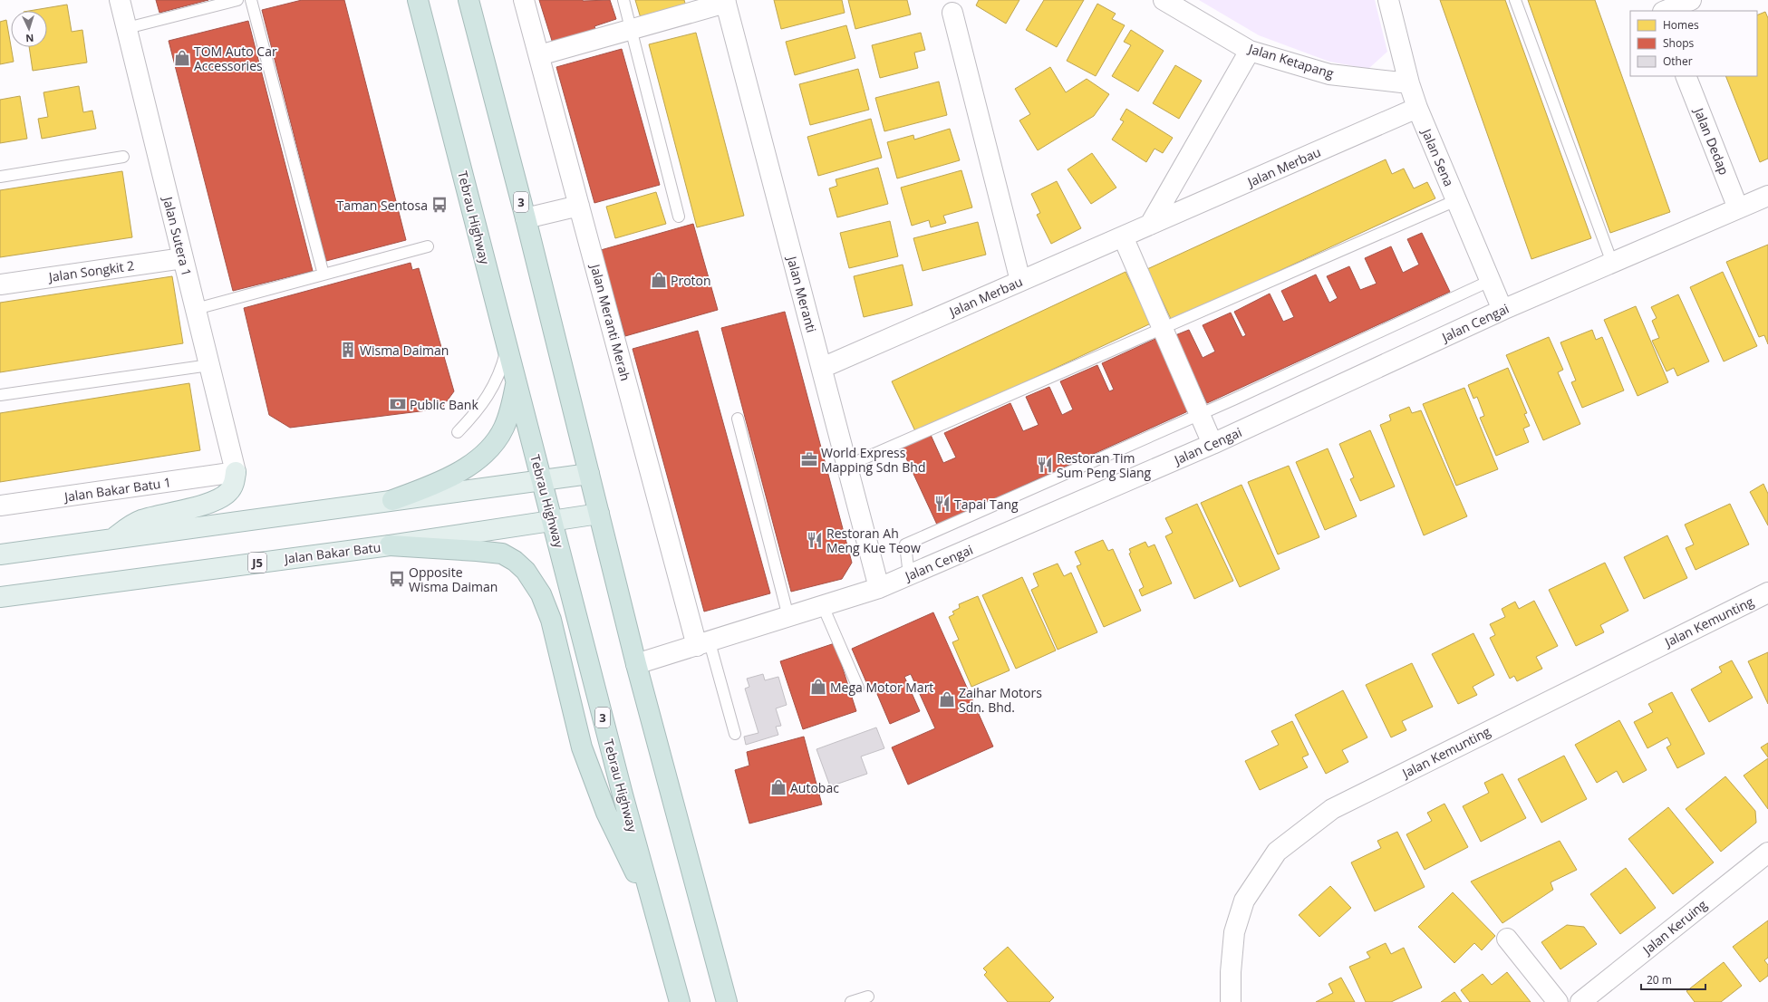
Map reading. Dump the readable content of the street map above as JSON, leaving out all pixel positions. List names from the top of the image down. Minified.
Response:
{"streets":{"highway":["3","Tebrau Highway"],"main road":["Jalan Bakar Batu","J5"],"street":["Jalan Ketapang","Jalan Dedap","Jalan Sena","Jalan Merbau","Jalan Sutera 1","Jalan Songkit 2","Jalan Meranti","Jalan Meranti Merah","Jalan Cengai","Jalan Bakar Batu 1","Jalan Kemunting","Jalan Keruing"]},"crossings":[["Jalan Ketapang","Jalan Sena"],["Jalan Dedap","Jalan Cengai"],["Jalan Sena","Jalan Merbau"],["Jalan Sena","Jalan Cengai"],["Jalan Merbau","Jalan Meranti"],["3","Jalan Cengai"],["3","Jalan Bakar Batu"],["Tebrau Highway","Jalan Bakar Batu"],["Jalan Sutera 1","Jalan Songkit 2"],["Jalan Sutera 1","Jalan Bakar Batu 1"],["Jalan Meranti","Jalan Cengai"],["Jalan Meranti Merah","Jalan Cengai"]],"places":{"shop":["TOM Auto Car Accessories","Proton","Mega Motor Mart","Zaihar Motors Sdn. Bhd.","Autobac"],"bus stop":["Taman Sentosa","Opposite Wisma Daiman"],"building":["Wisma Daiman"],"bank":["Public Bank"],"office":["World Express Mapping Sdn Bhd"],"restaurant":["Restoran Tim Sum Peng Siang","Tapai Tang","Restoran Ah Meng Kue Teow"]},"legend":["Homes","Shops","Other"],"scale_bar":"20 m","north":"bottom"}
